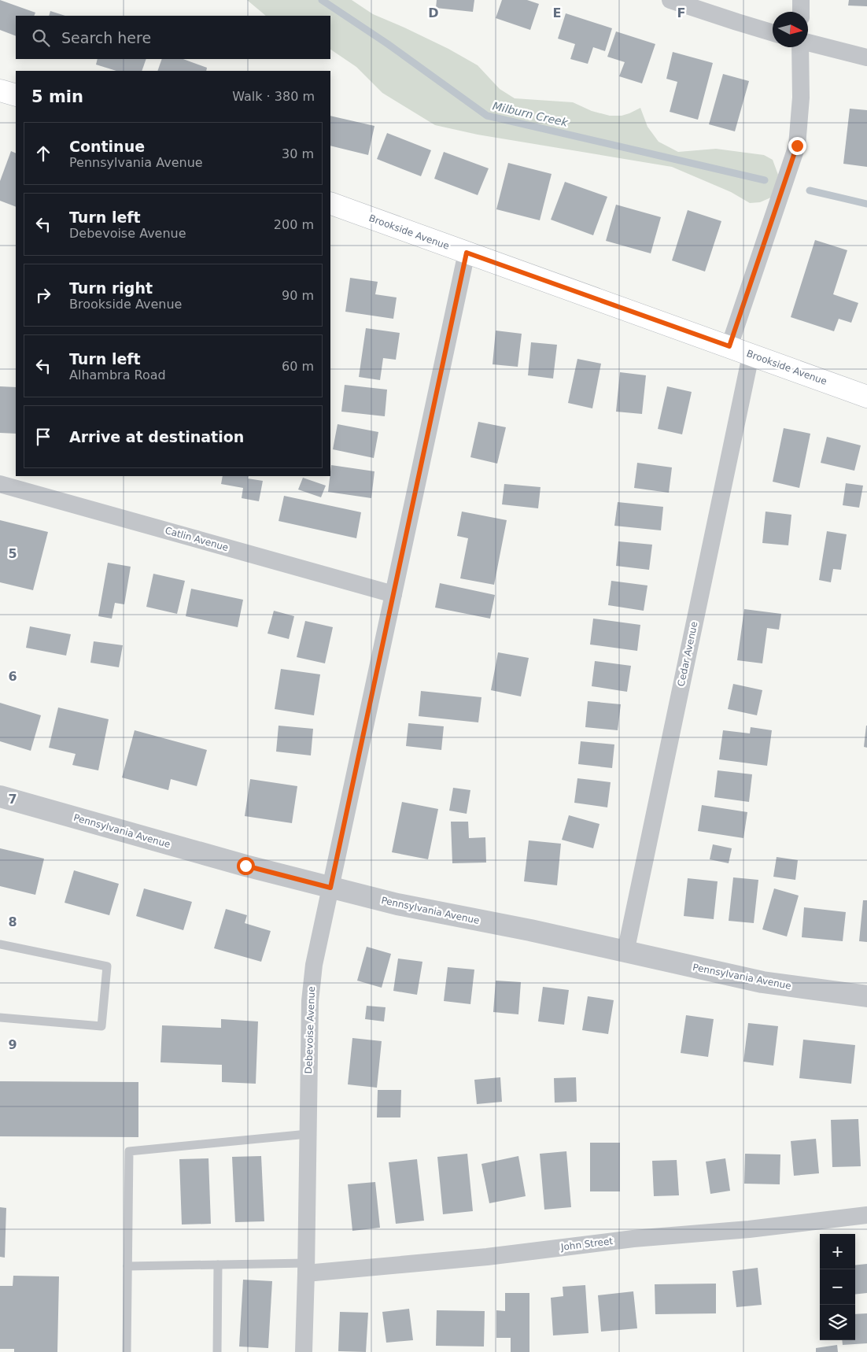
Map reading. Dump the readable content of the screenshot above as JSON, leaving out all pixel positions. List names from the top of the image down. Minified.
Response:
{"streets":{"main road":["Brookside Avenue"],"street":["Catlin Avenue","Cedar Avenue","Pennsylvania Avenue","Debevoise Avenue","John Street"]},"crossings":[["Brookside Avenue","Cedar Avenue"],["Brookside Avenue","Debevoise Avenue"],["Catlin Avenue","Debevoise Avenue"],["Cedar Avenue","Pennsylvania Avenue"],["Pennsylvania Avenue","Debevoise Avenue"],["Debevoise Avenue","John Street"]],"water":["Milburn Creek"],"north":"right","page":{"search":"Search here","heading":["5 min","Walk · 380 m"],"list":[["Continue","Pennsylvania Avenue","30 m"],["Turn left","Debevoise Avenue","200 m"],["Turn right","Brookside Avenue","90 m"],["Turn left","Alhambra Road","60 m"],"Arrive at destination"],"map_buttons":["+","−"]},"grid":{"columns":["D","E","F"],"rows":["5","6","7","8","9"]}}
